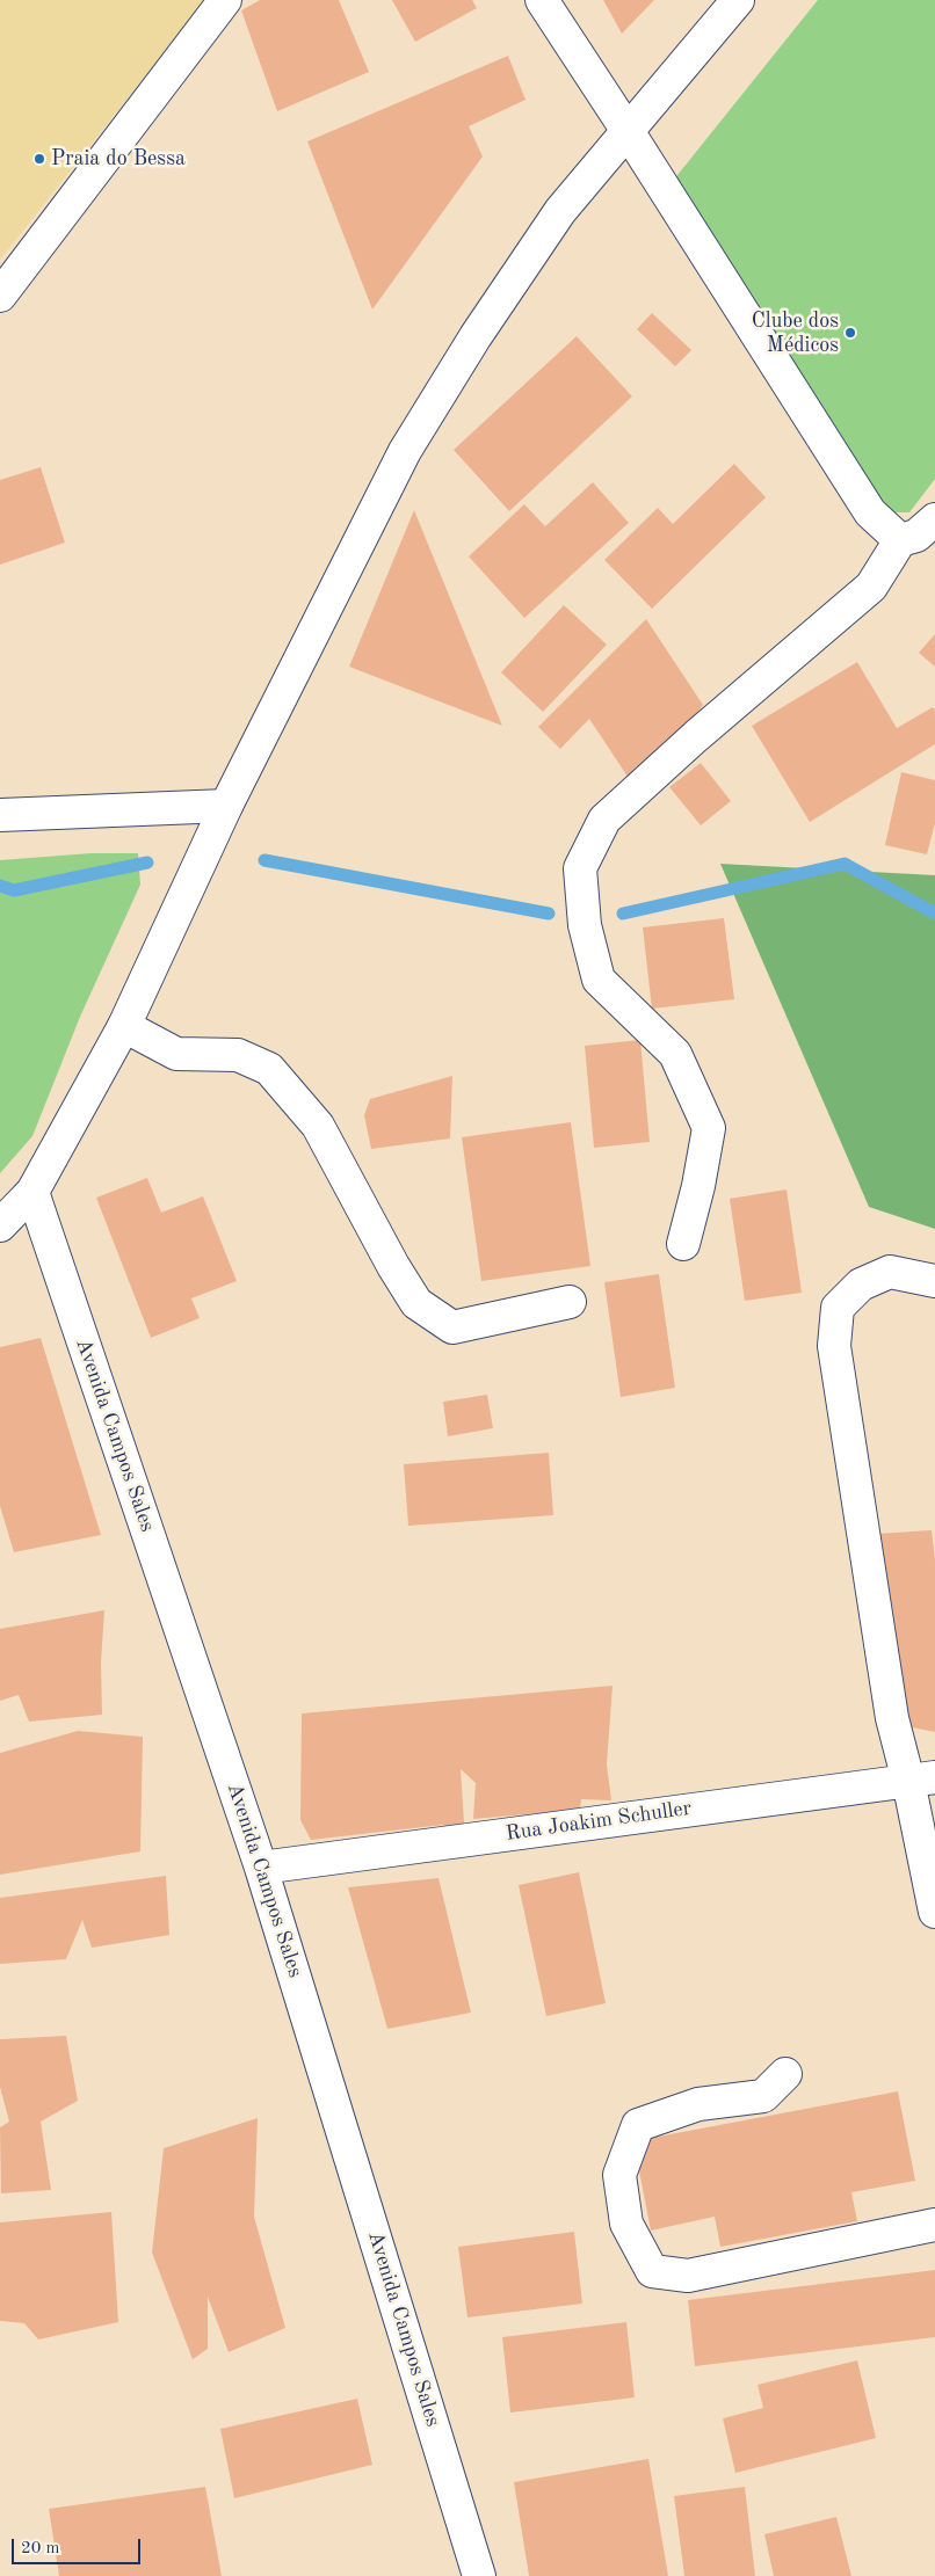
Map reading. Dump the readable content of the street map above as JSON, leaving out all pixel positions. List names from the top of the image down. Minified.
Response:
{"streets":{"street":["Avenida Campos Sales","Rua Joakim Schuller"]},"crossings":[["Avenida Campos Sales","Rua Joakim Schuller"]],"places":["Praia do Bessa","Clube dos Médicos"],"scale_bar":"20 m"}
